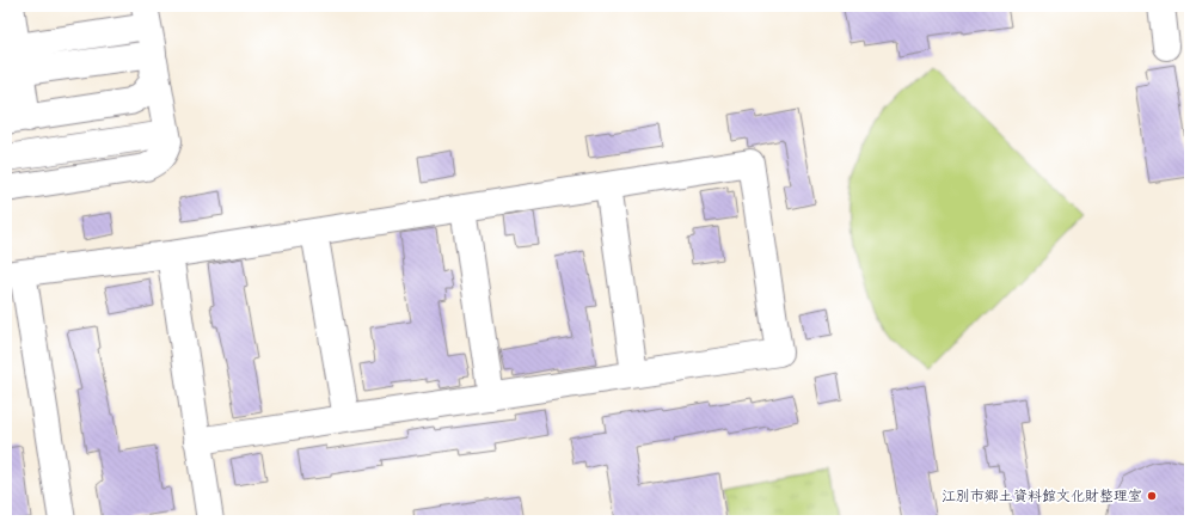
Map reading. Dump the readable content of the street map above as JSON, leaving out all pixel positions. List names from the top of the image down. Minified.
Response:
{"places":["江別市郷土資料館文化財整理室"]}
